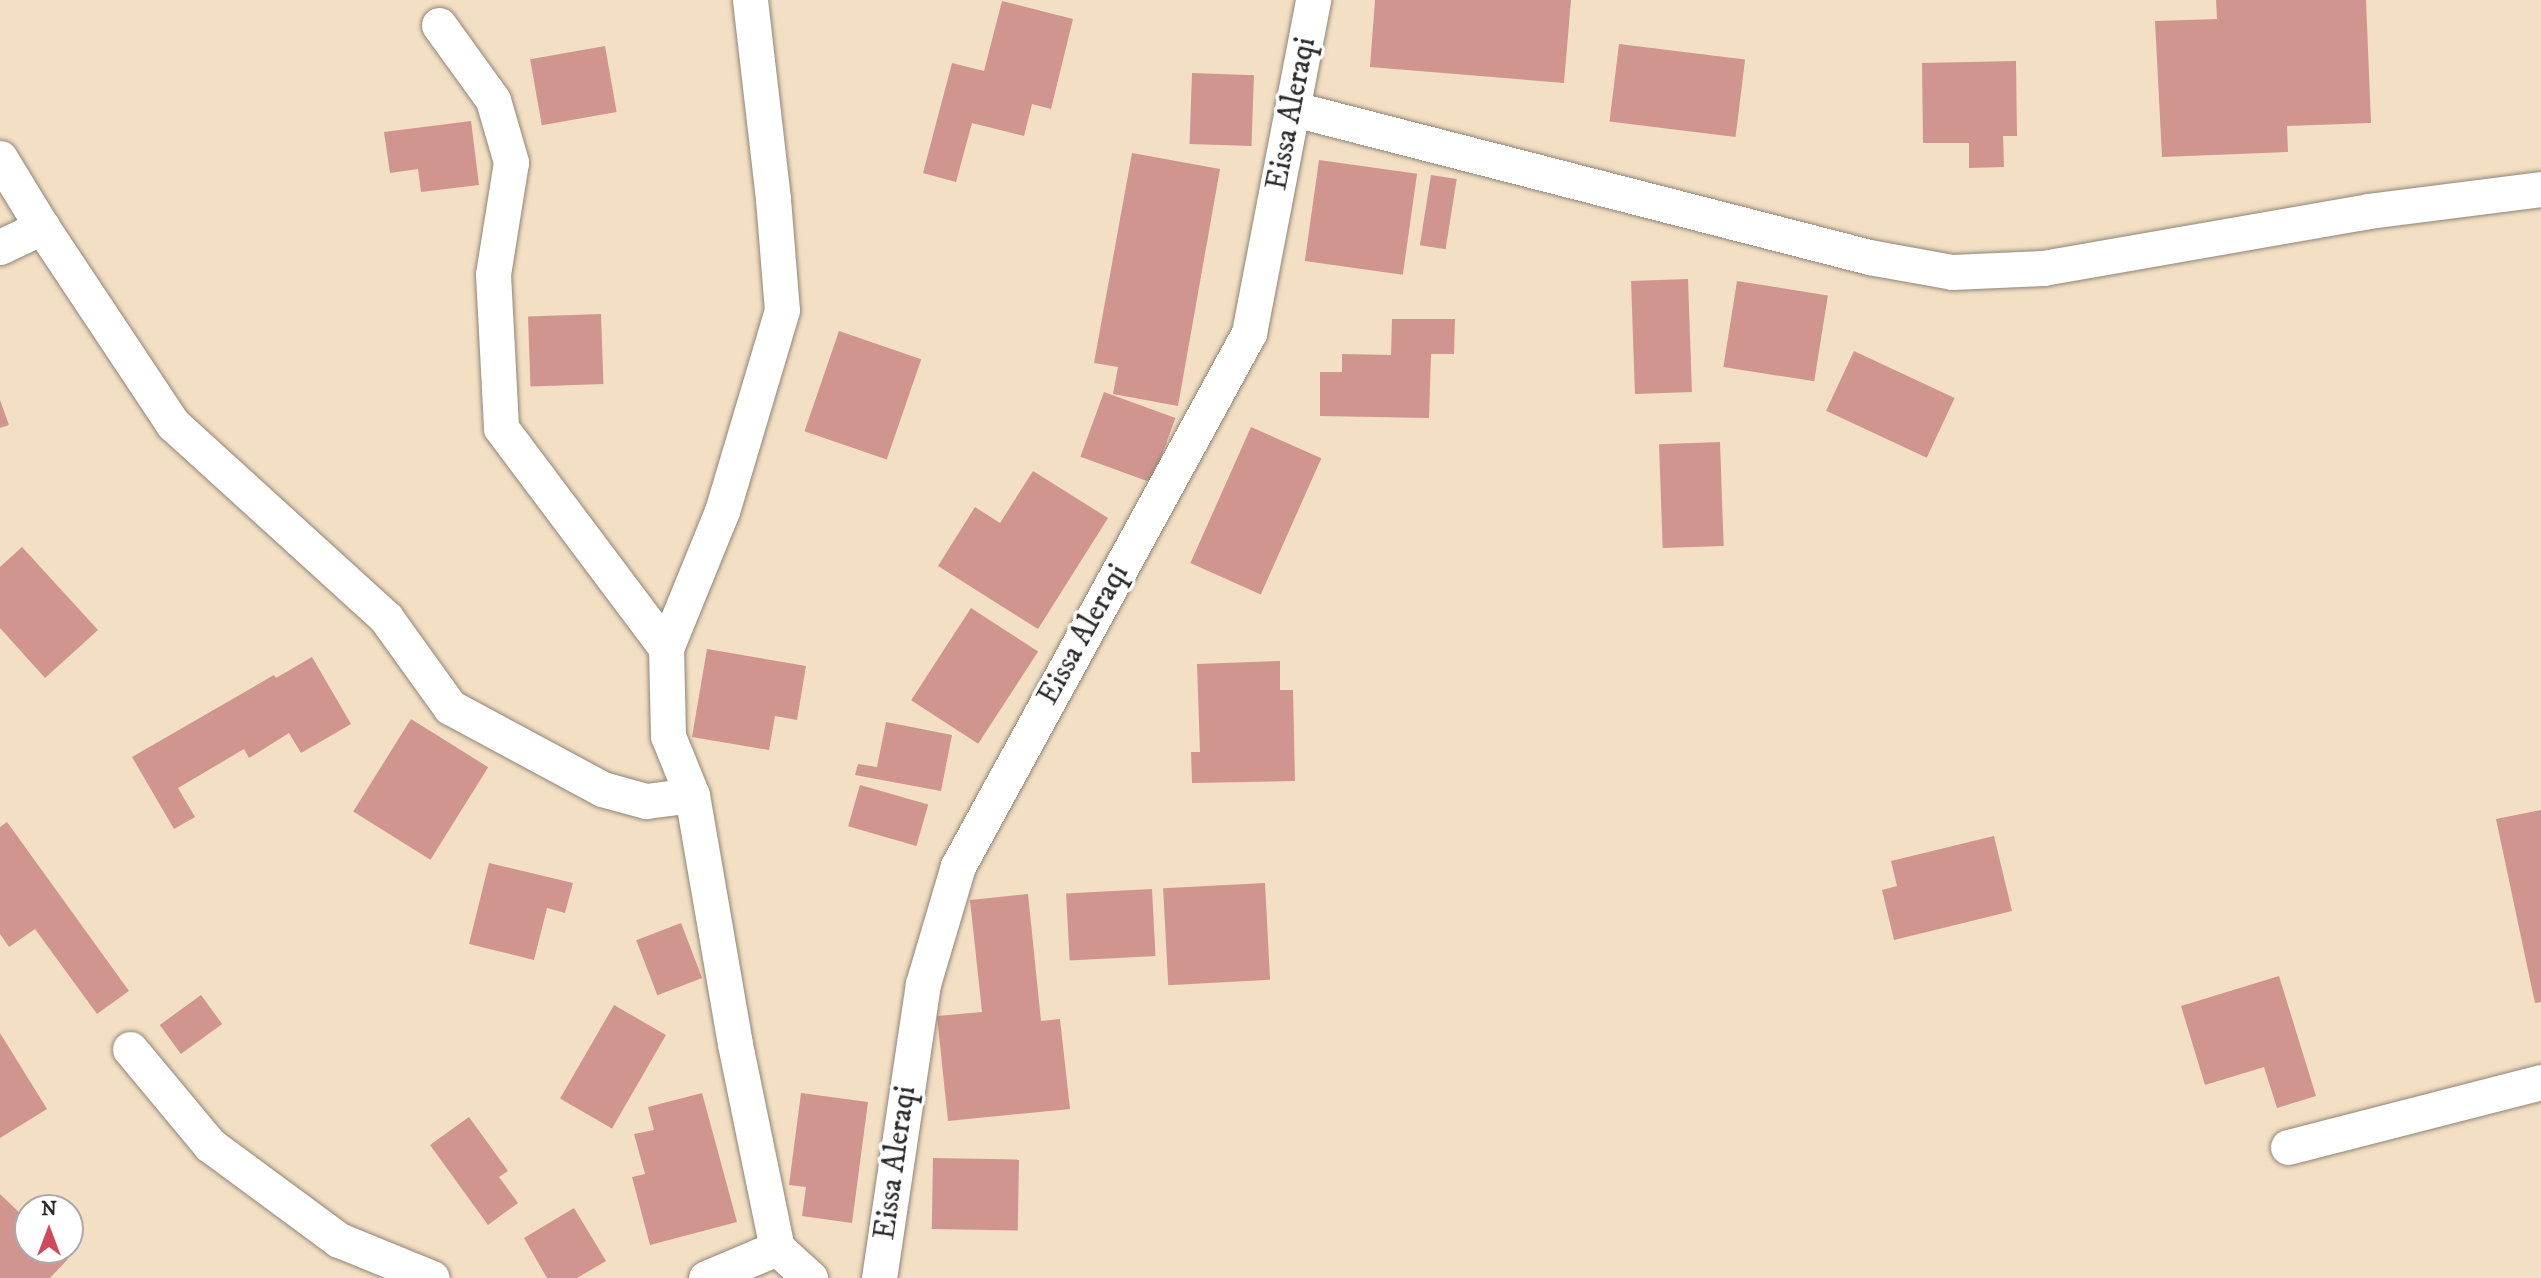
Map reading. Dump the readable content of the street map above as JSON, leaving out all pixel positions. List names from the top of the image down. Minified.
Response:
{"streets":{"street":["Eissa Aleraqi"]},"north":"top"}
